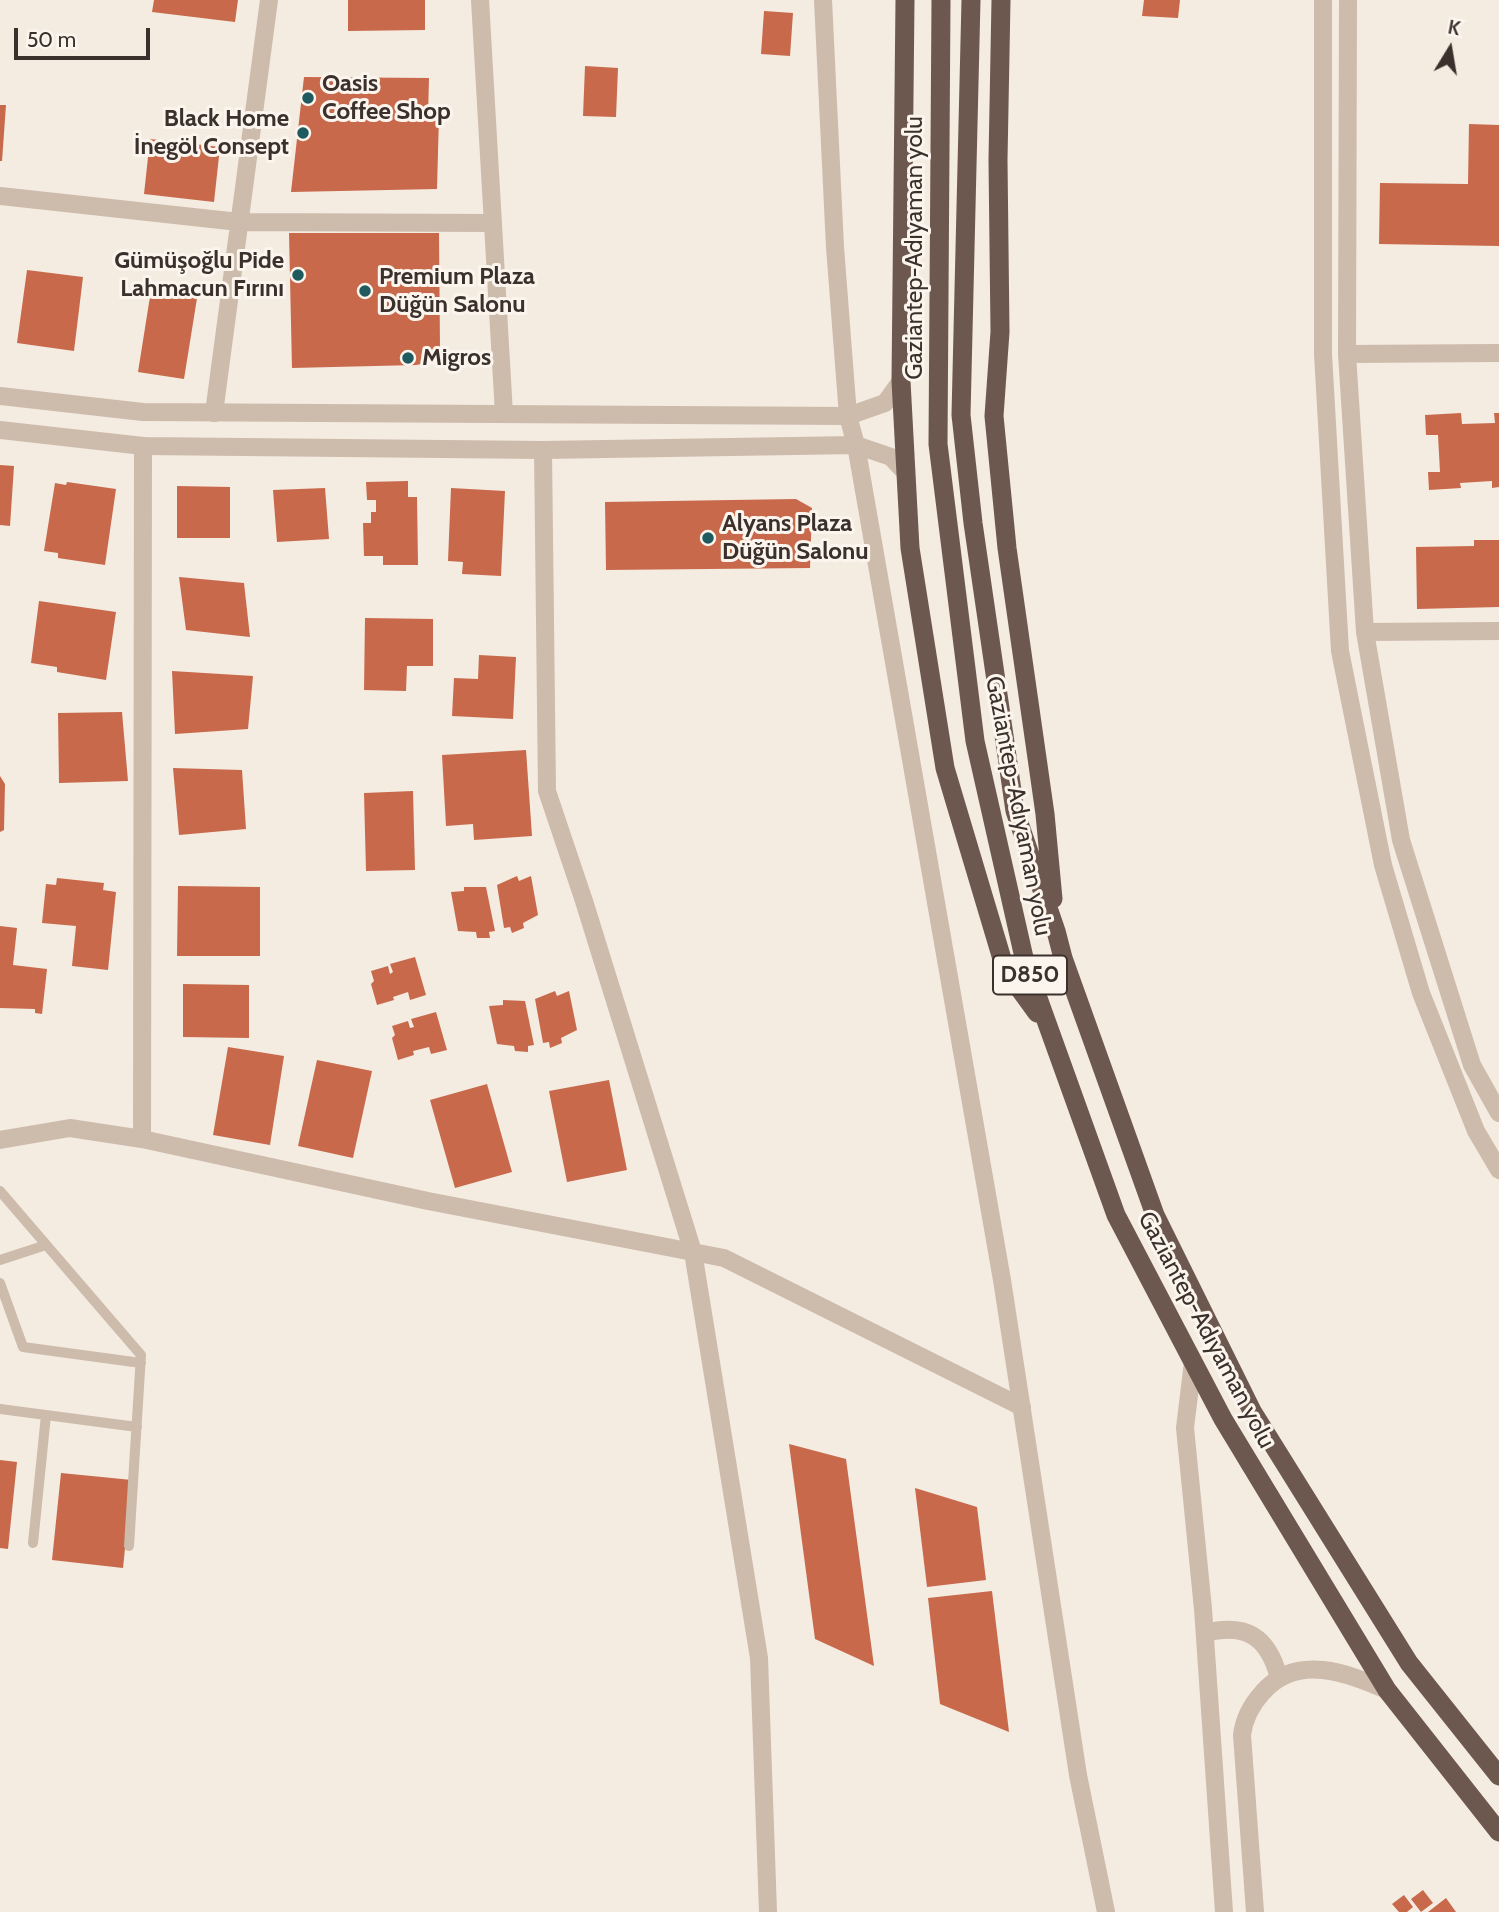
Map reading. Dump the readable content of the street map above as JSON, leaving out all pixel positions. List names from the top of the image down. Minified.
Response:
{"streets":{"highway":["Gaziantep-Adıyaman yolu","D850"]},"places":["Oasis Coffee Shop","Black Home İnegöl Consept","Gümüşoğlu Pide Lahmacun Fırını","Premium Plaza Düğün Salonu","Migros","Alyans Plaza Düğün Salonu"],"scale_bar":"50 m","north":"top"}
